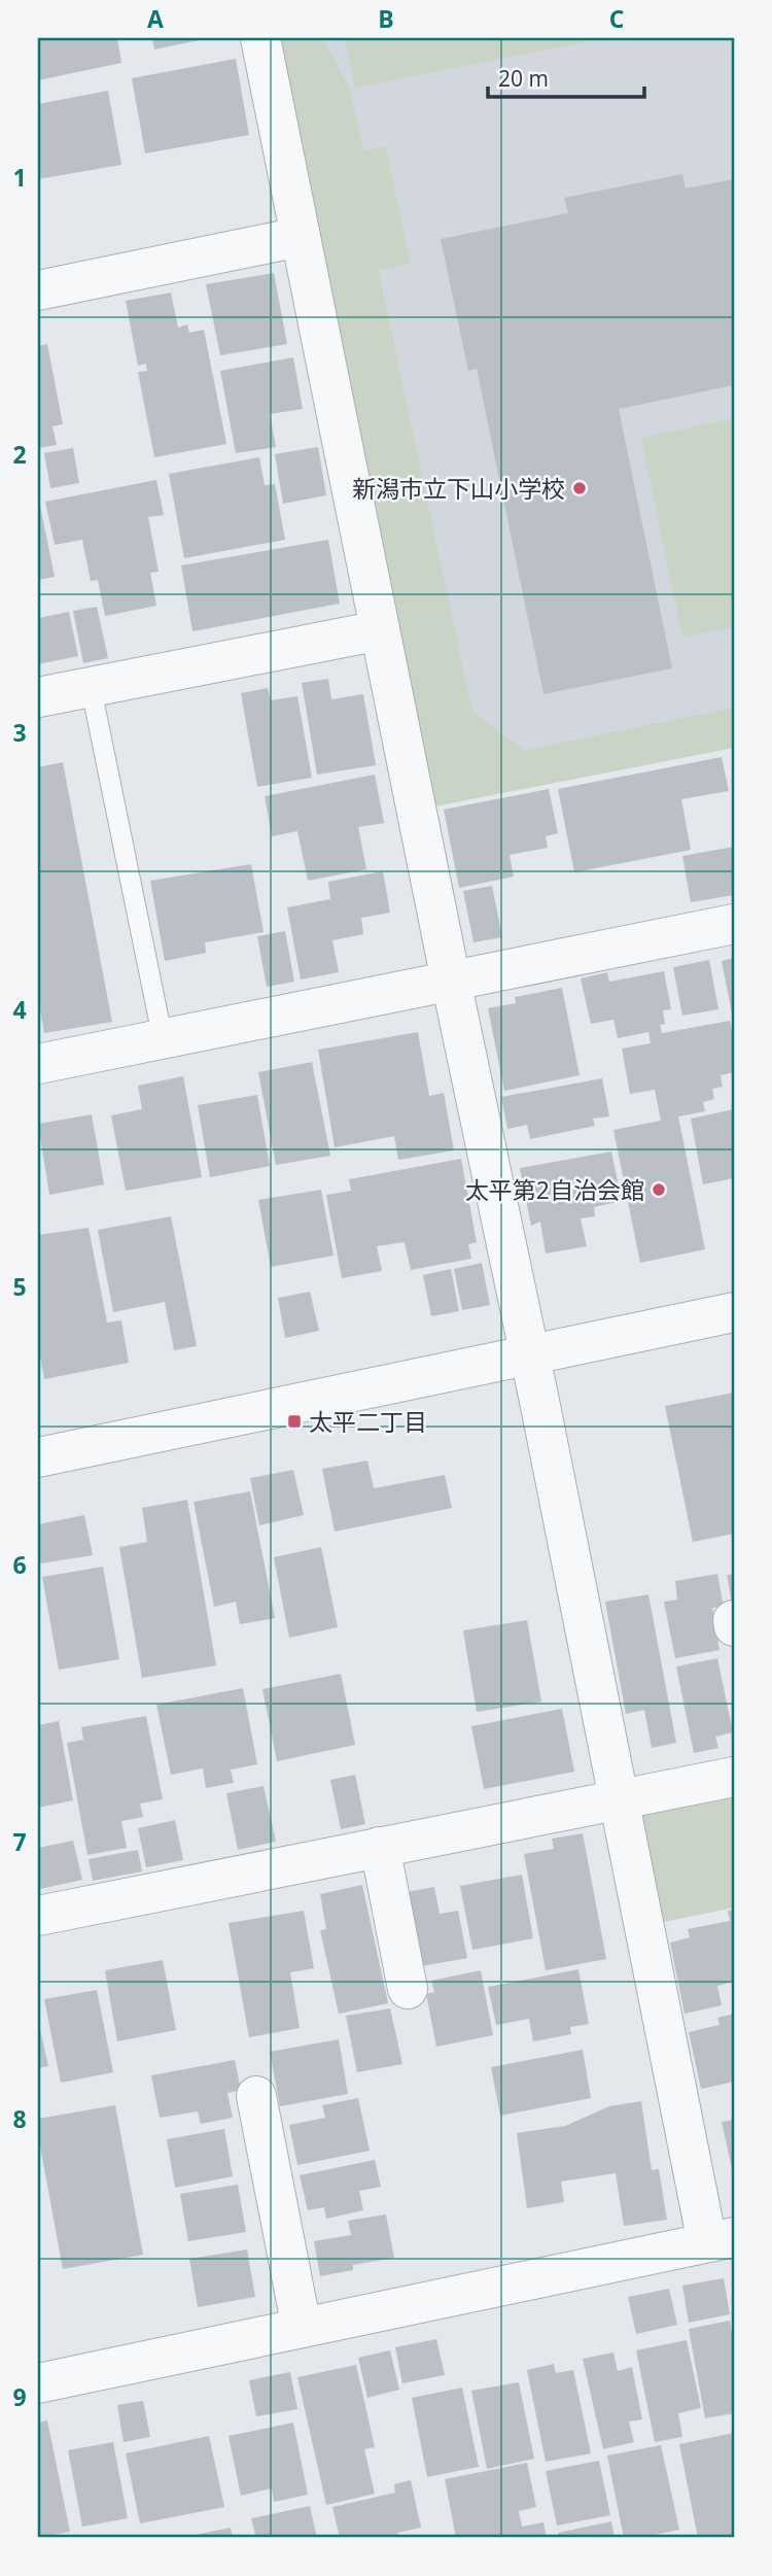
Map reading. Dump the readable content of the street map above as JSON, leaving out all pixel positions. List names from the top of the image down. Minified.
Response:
{"places":{"other":["新潟市立下山小学校","太平第2自治会館"],"transit":["太平二丁目"]},"scale_bar":"20 m","grid":{"columns":["A","B","C"],"rows":["1","2","3","4","5","6","7","8","9"]}}
